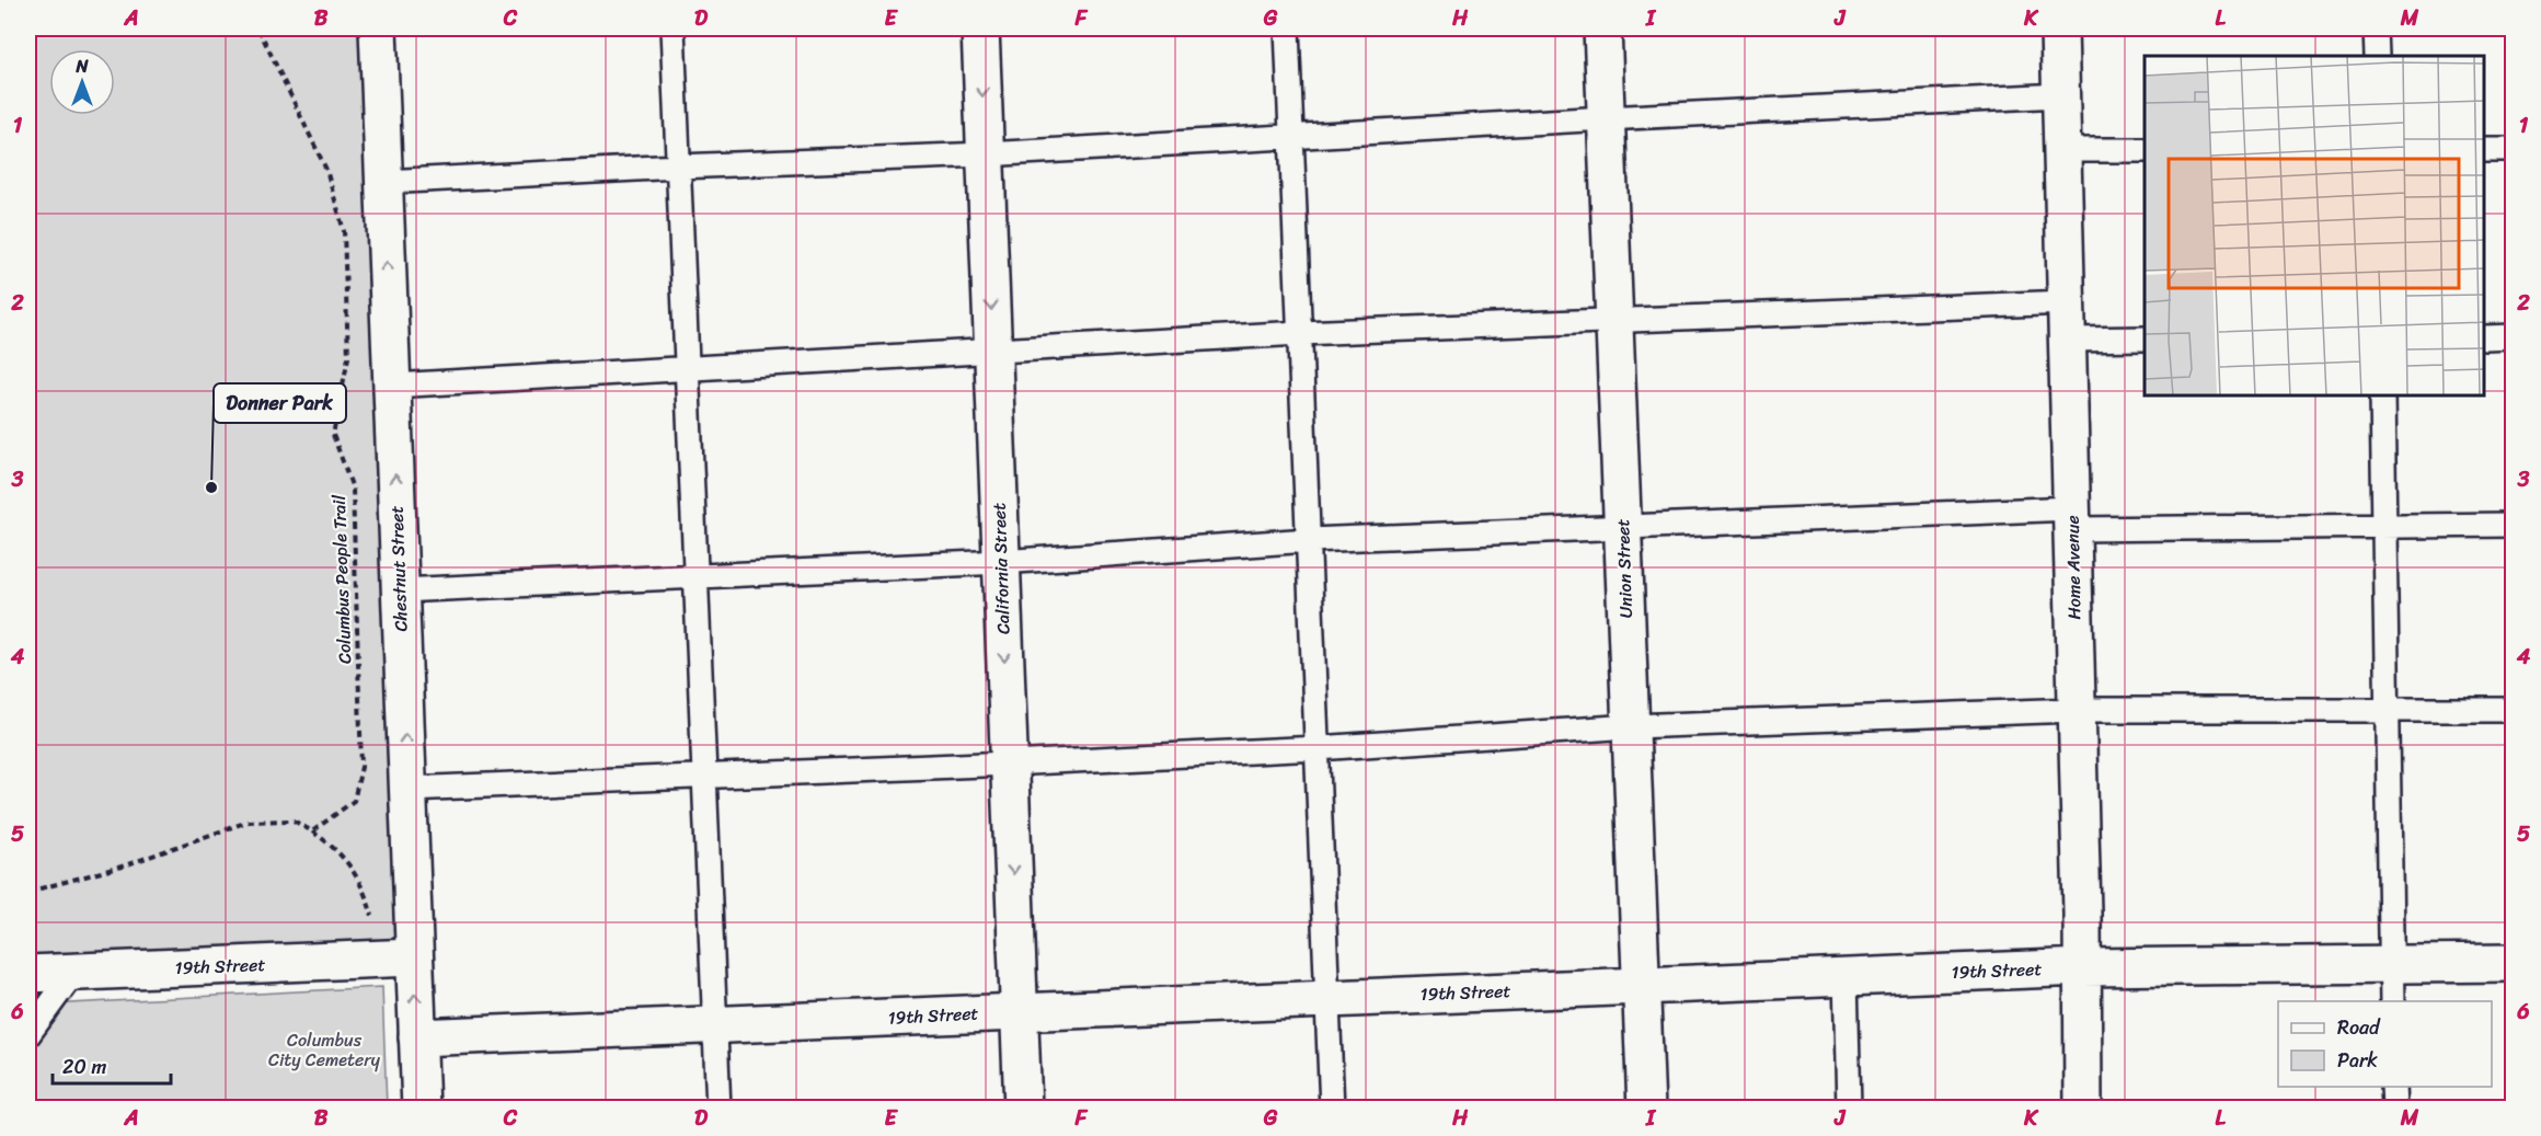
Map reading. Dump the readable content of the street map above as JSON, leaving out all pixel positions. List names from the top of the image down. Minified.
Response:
{"streets":{"street":["Home Avenue","Chestnut Street","California Street","Union Street","19th Street"],"path":["Columbus People Trail"]},"crossings":[["Home Avenue","19th Street"],["Chestnut Street","19th Street"],["California Street","19th Street"],["Union Street","19th Street"]],"one_way":["Chestnut Street","California Street"],"parks":["Columbus City Cemetery"],"places":["Donner Park"],"legend":["Road","Park"],"scale_bar":"20 m","north":"top","grid":{"columns":["A","B","C","D","E","F","G","H","I","J","K","L","M"],"rows":["1","2","3","4","5","6"]}}
